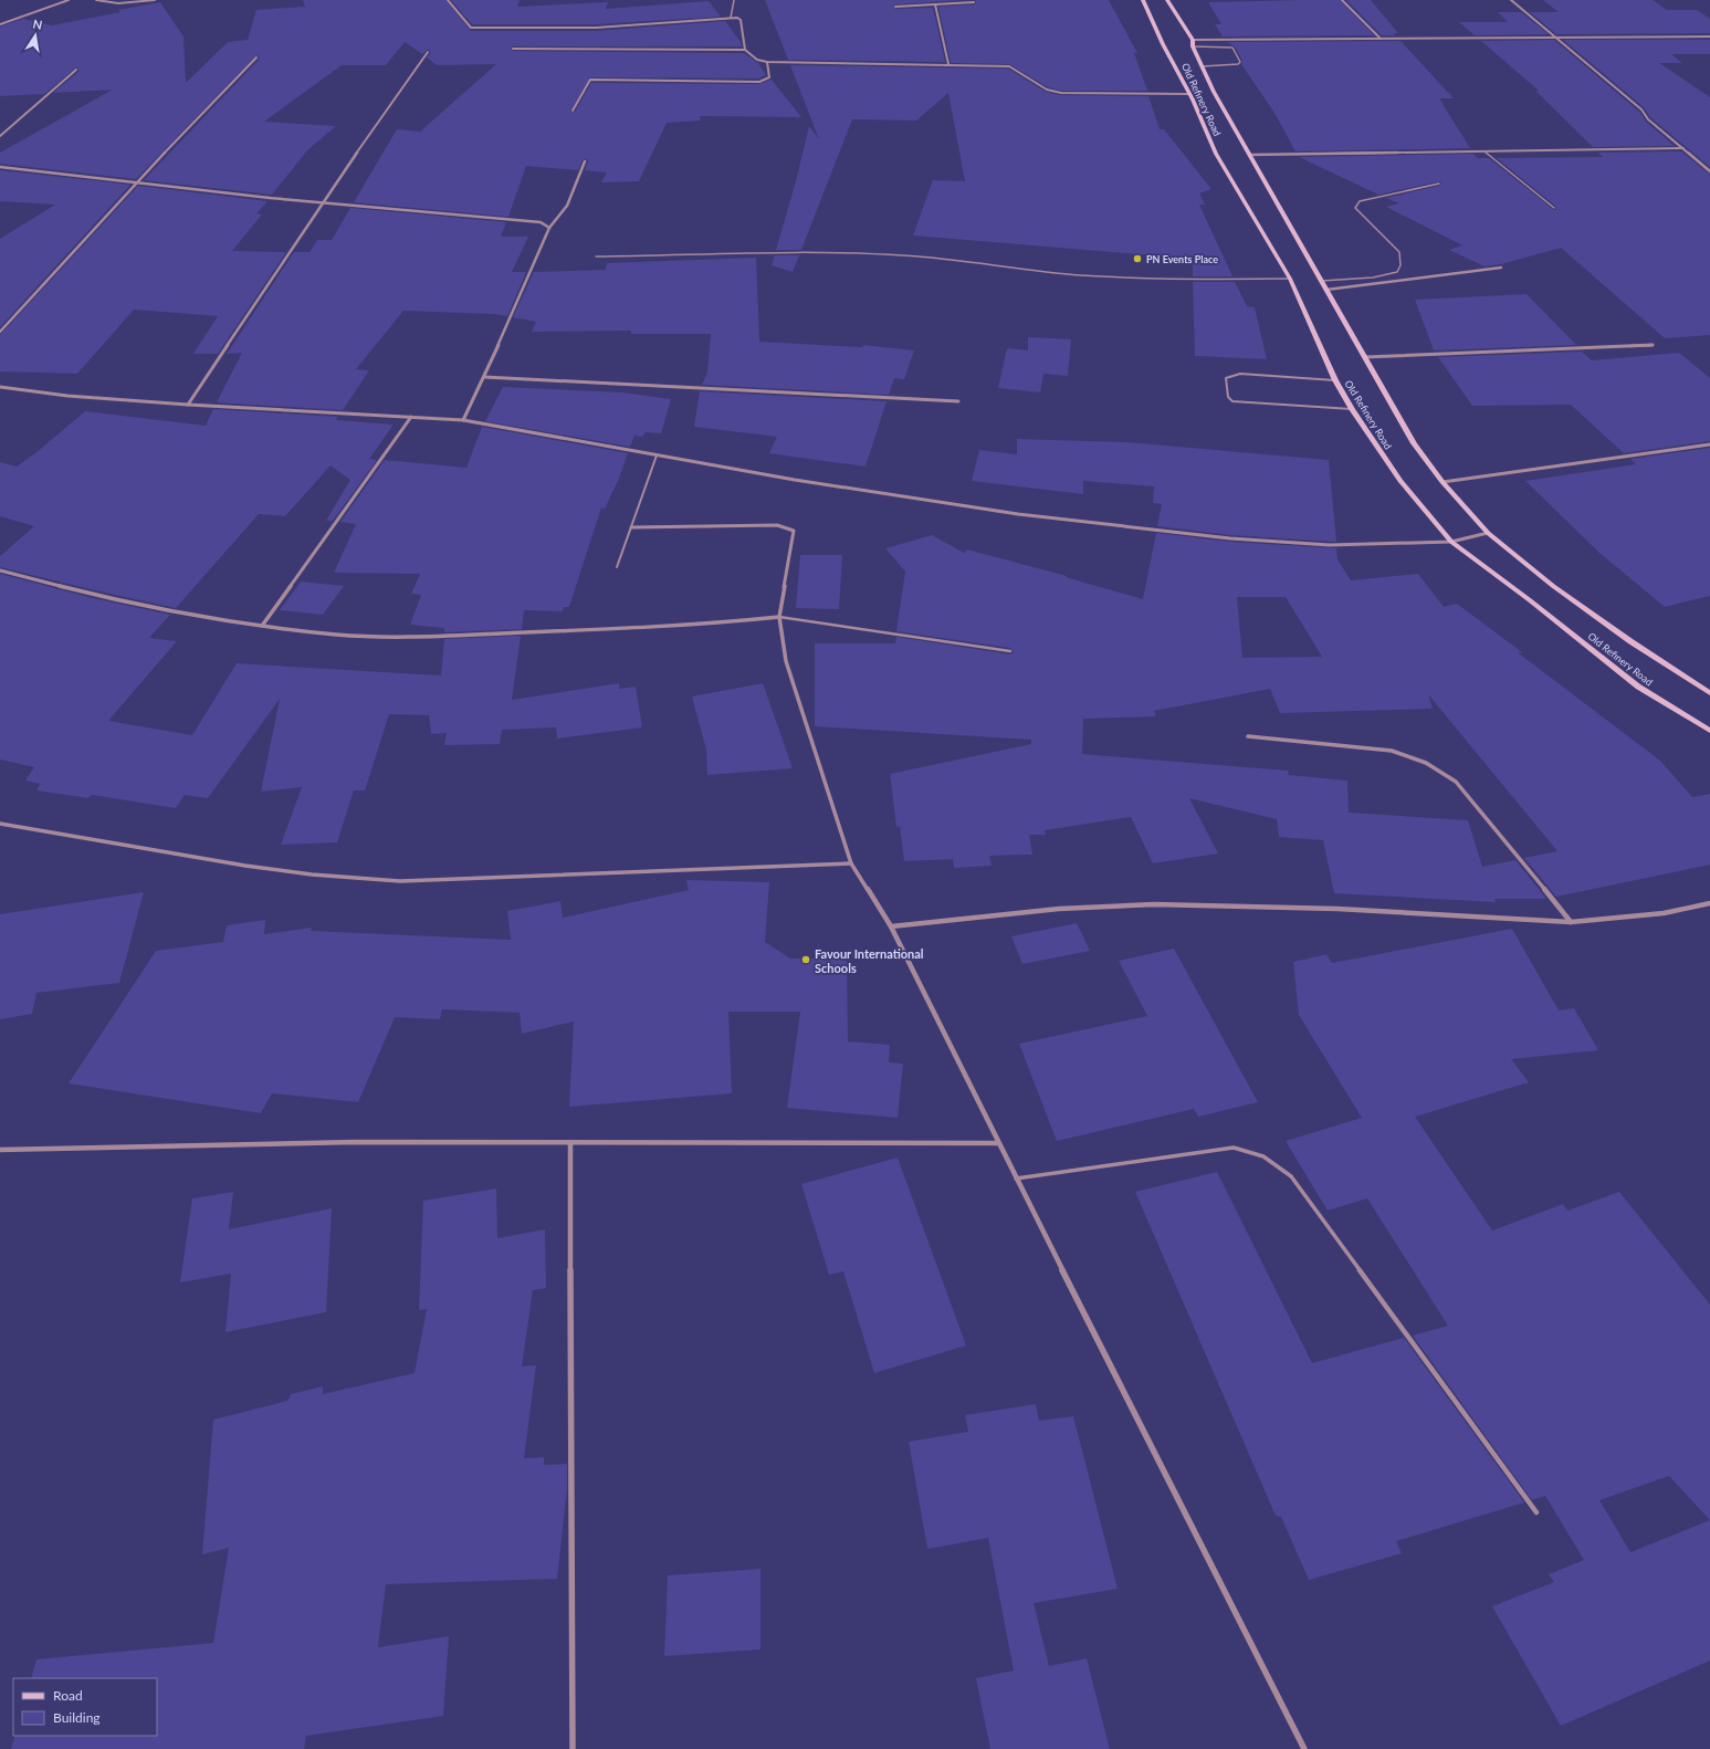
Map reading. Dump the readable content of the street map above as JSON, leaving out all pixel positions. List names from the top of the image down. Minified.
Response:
{"streets":{"main road":["Old Refinery Road"]},"places":["PN Events Place","Favour International Schools"],"legend":["Road","Building"],"north":"top"}
